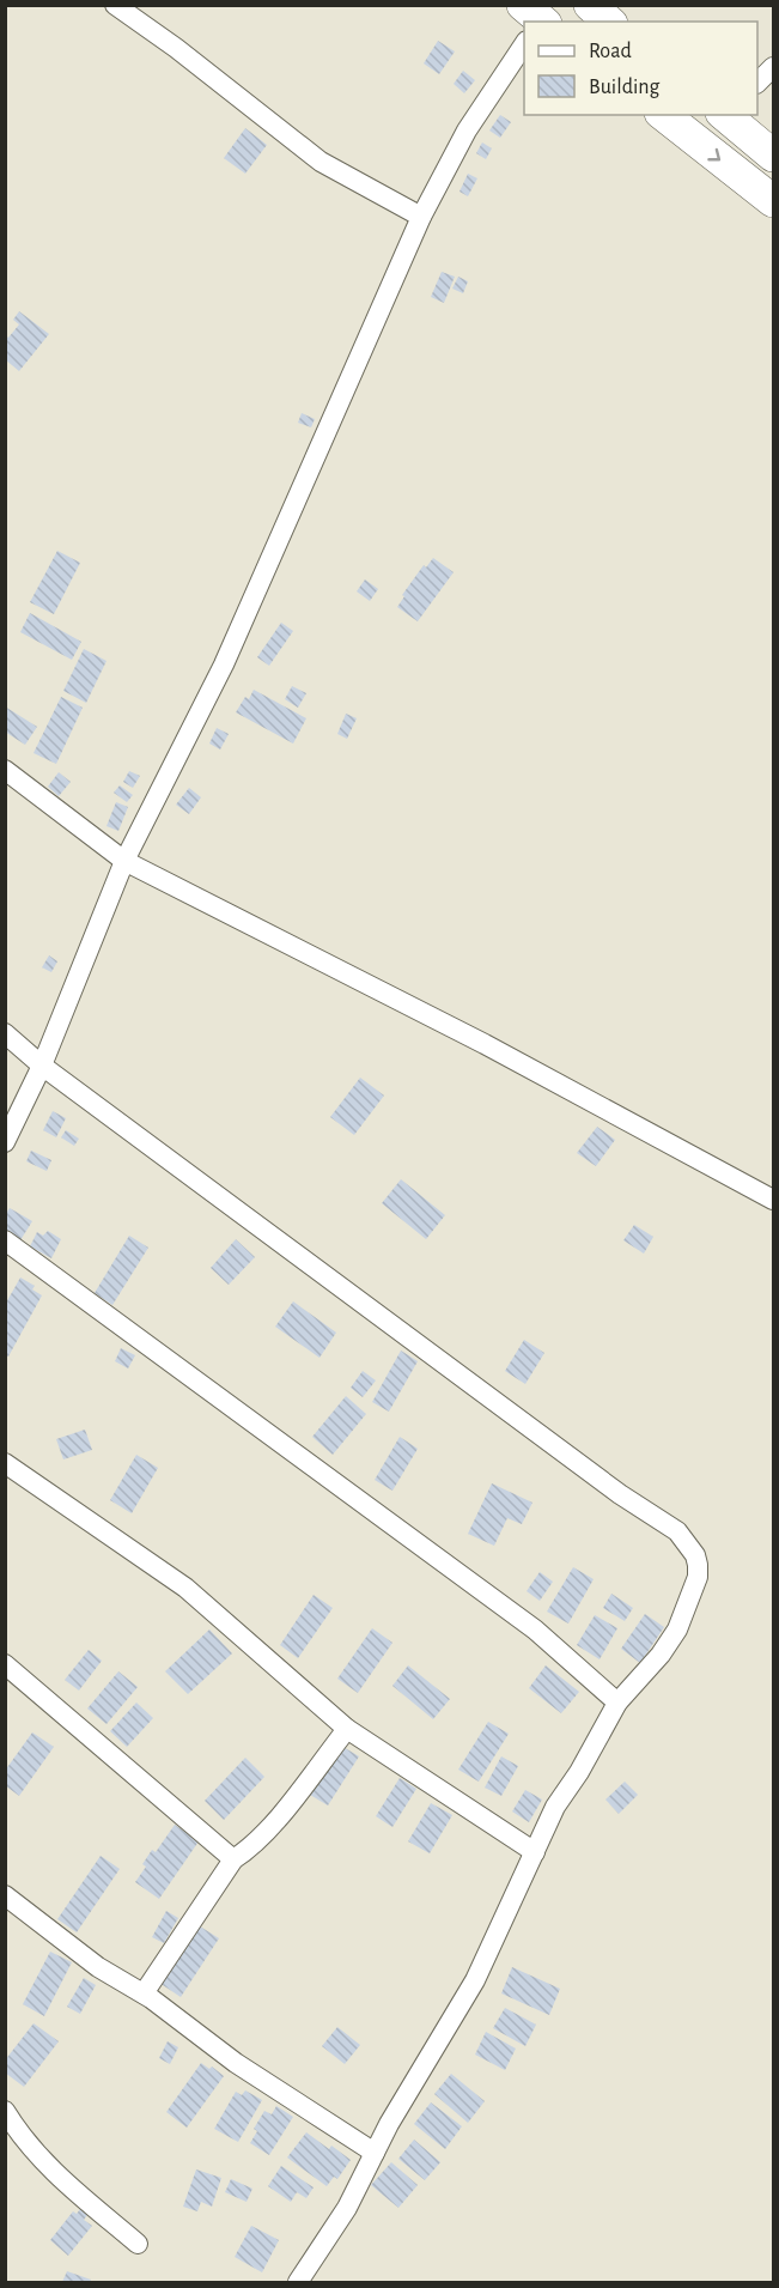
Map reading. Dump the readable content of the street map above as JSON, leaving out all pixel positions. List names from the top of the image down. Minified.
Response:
{"legend":["Road","Building"]}
